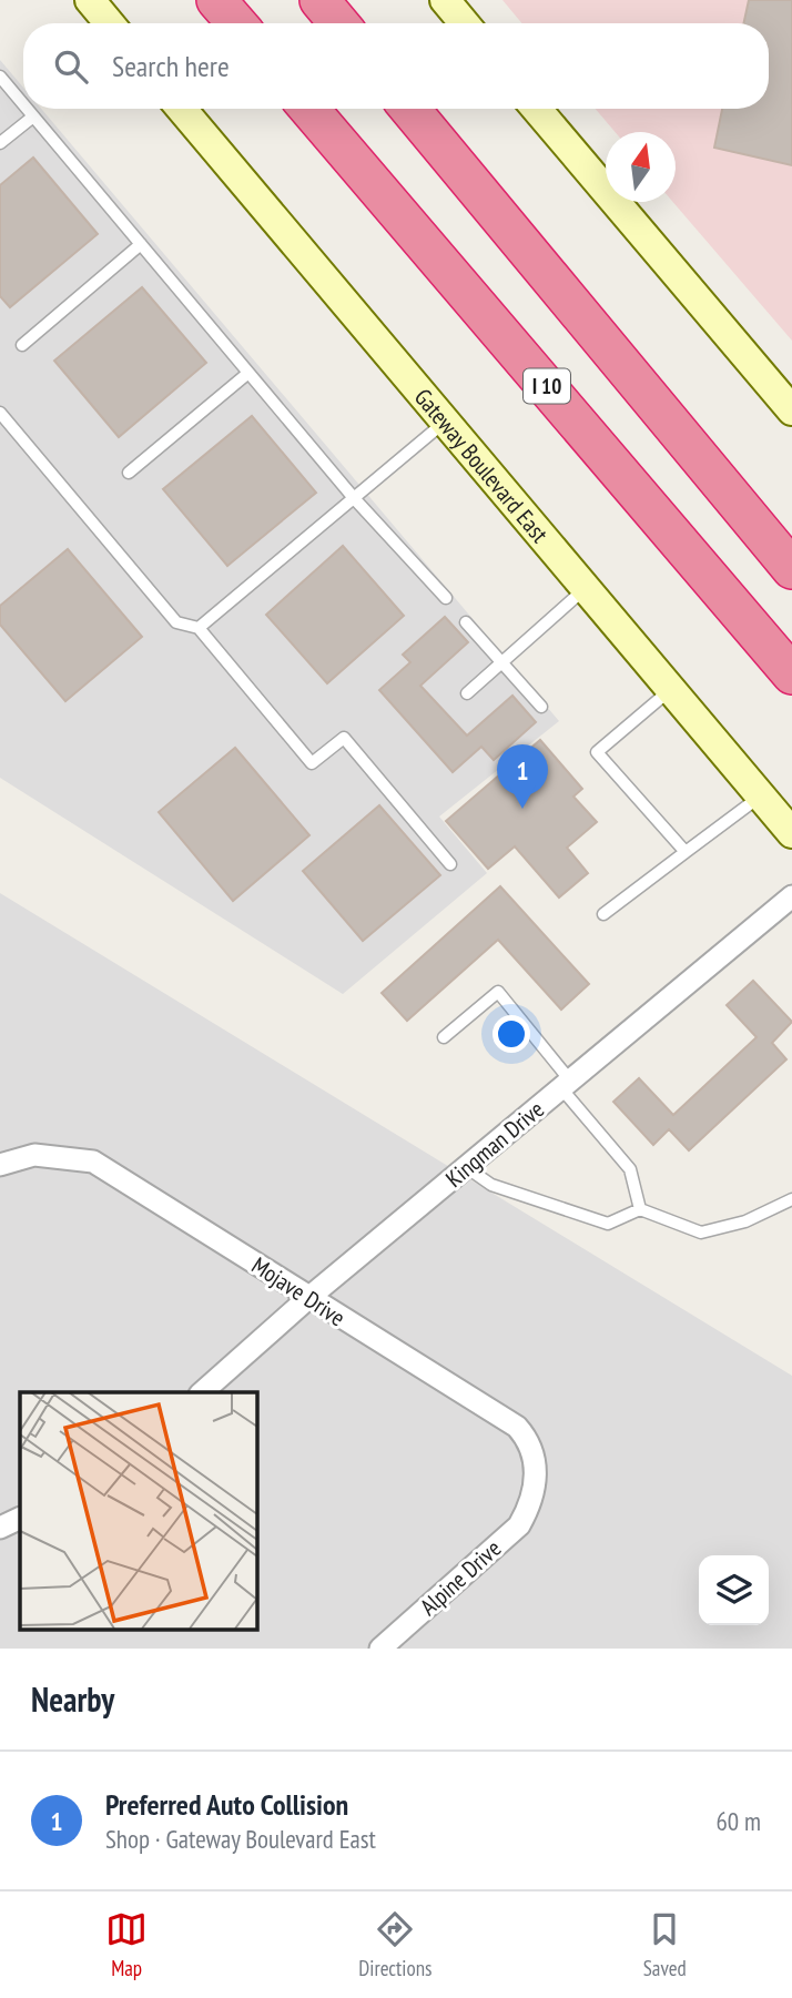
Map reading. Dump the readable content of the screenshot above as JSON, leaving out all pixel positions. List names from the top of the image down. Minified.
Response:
{"streets":{"highway":["I 10"],"main road":["Gateway Boulevard East"],"street":["Kingman Drive","Mojave Drive","Alpine Drive"]},"crossings":[["Kingman Drive","Mojave Drive"],["Mojave Drive","Alpine Drive"]],"north":"top","page":{"search":"Search here","pins":"1","heading":"Nearby","list":[{"mark":"1","name":"Preferred Auto Collision","note":"Shop · Gateway Boulevard East","value":"60 m"}],"nav":["Map","Directions","Saved"]}}
